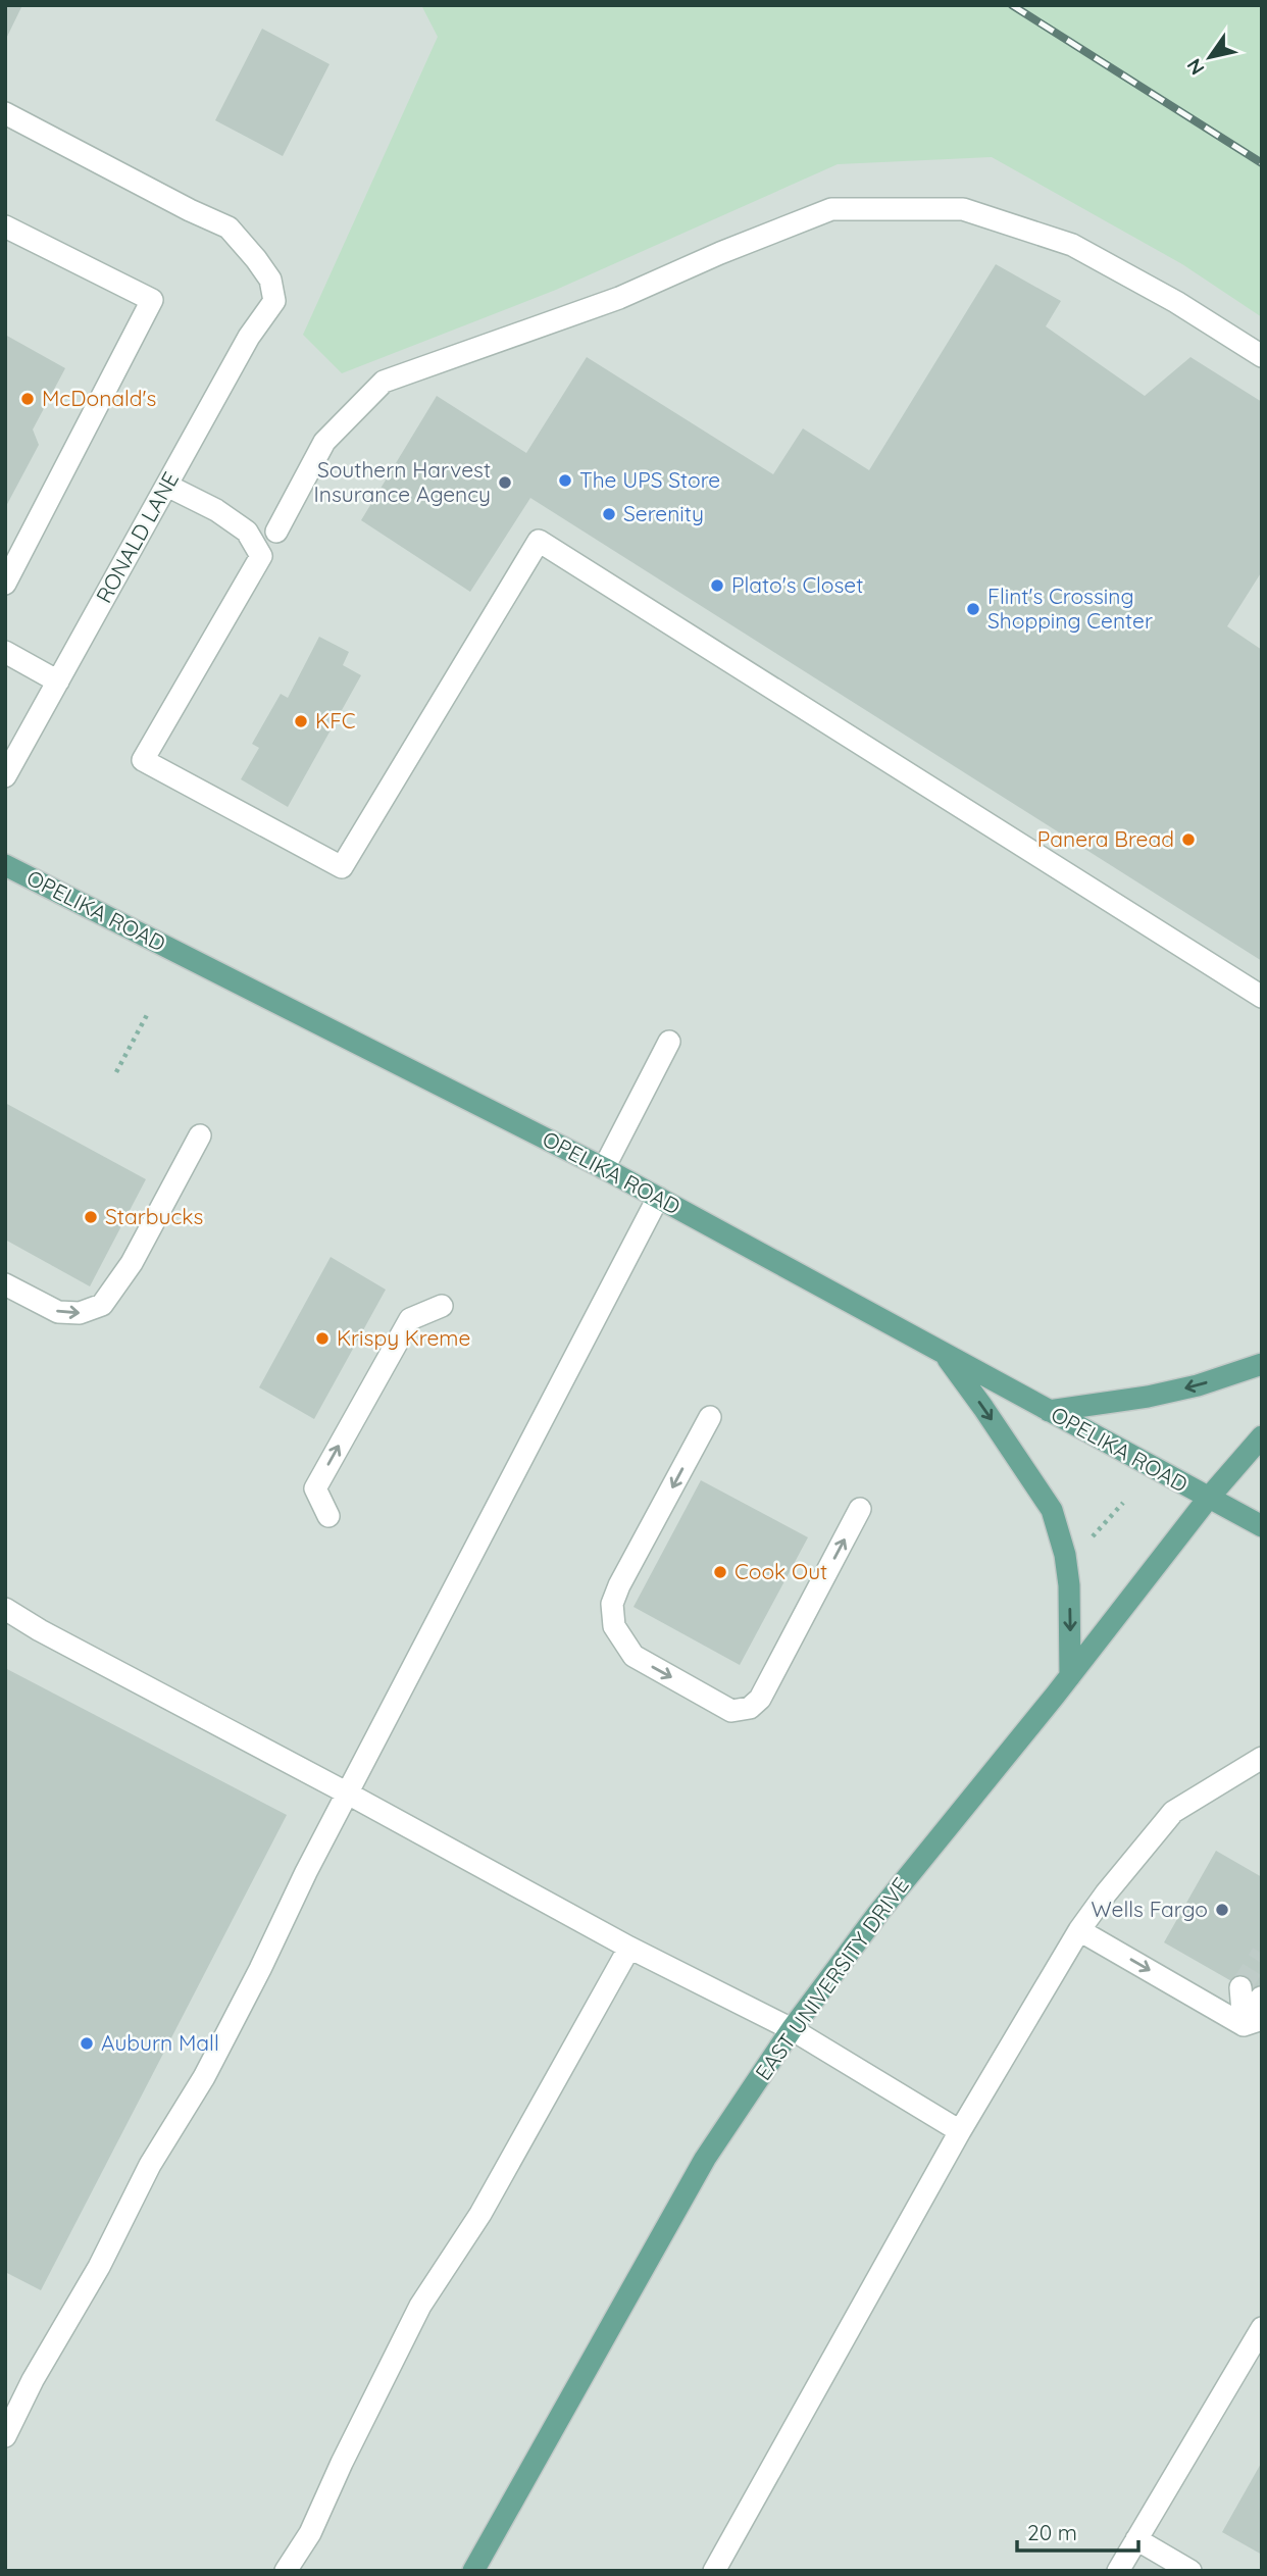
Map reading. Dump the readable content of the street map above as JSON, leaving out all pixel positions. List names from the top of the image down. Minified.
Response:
{"streets":{"main road":["OPELIKA ROAD","EAST UNIVERSITY DRIVE"],"street":["RONALD LANE"]},"crossings":[["OPELIKA ROAD","EAST UNIVERSITY DRIVE"]],"places":["McDonald's","The UPS Store","Southern Harvest Insurance Agency","Serenity","Plato's Closet","Flint's Crossing Shopping Center","KFC","Panera Bread","Starbucks","Krispy Kreme","Cook Out","Wells Fargo","Auburn Mall"],"scale_bar":"20 m","north":"bottom left"}
